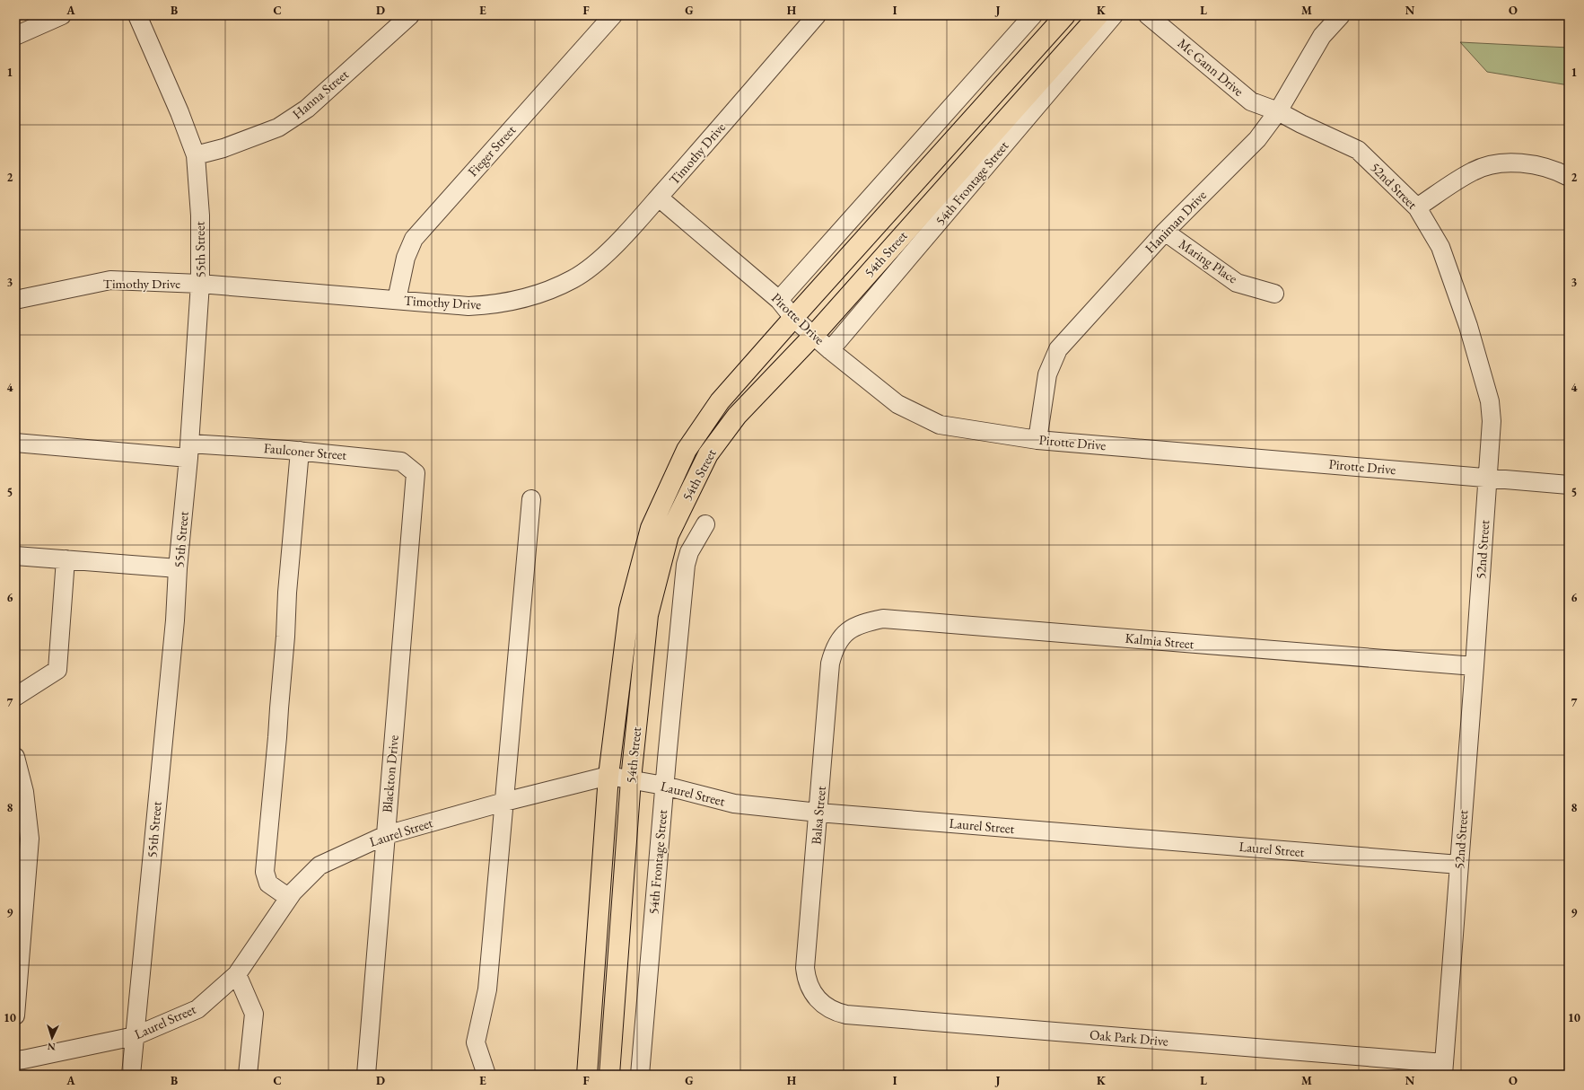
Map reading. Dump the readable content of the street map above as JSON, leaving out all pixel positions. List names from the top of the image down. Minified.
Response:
{"streets":{"main road":["54th Street"],"street":["Mc Gann Drive","Hanna Street","Fieger Street","Timothy Drive","54th Frontage Street","52nd Street","Haniman Drive","55th Street","Maring Place","Pirotte Drive","Faulconer Street","Kalmia Street","Blackton Drive","Laurel Street","Balsa Street","Oak Park Drive"]},"crossings":[["Mc Gann Drive","52nd Street"],["Mc Gann Drive","Haniman Drive"],["Hanna Street","55th Street"],["Fieger Street","Timothy Drive"],["Timothy Drive","55th Street"],["Timothy Drive","Pirotte Drive"],["54th Frontage Street","Pirotte Drive"],["54th Frontage Street","Laurel Street"],["52nd Street","Haniman Drive"],["52nd Street","Pirotte Drive"],["52nd Street","Kalmia Street"],["52nd Street","Laurel Street"],["52nd Street","Oak Park Drive"],["Haniman Drive","Maring Place"],["Haniman Drive","Pirotte Drive"],["55th Street","Faulconer Street"],["55th Street","Laurel Street"],["54th Street","Pirotte Drive"],["54th Street","Laurel Street"],["Faulconer Street","Blackton Drive"],["Kalmia Street","Balsa Street"],["Blackton Drive","Laurel Street"],["Laurel Street","Balsa Street"],["Balsa Street","Oak Park Drive"]],"north":"bottom","grid":{"columns":["A","B","C","D","E","F","G","H","I","J","K","L","M","N","O"],"rows":["1","2","3","4","5","6","7","8","9","10"]}}
